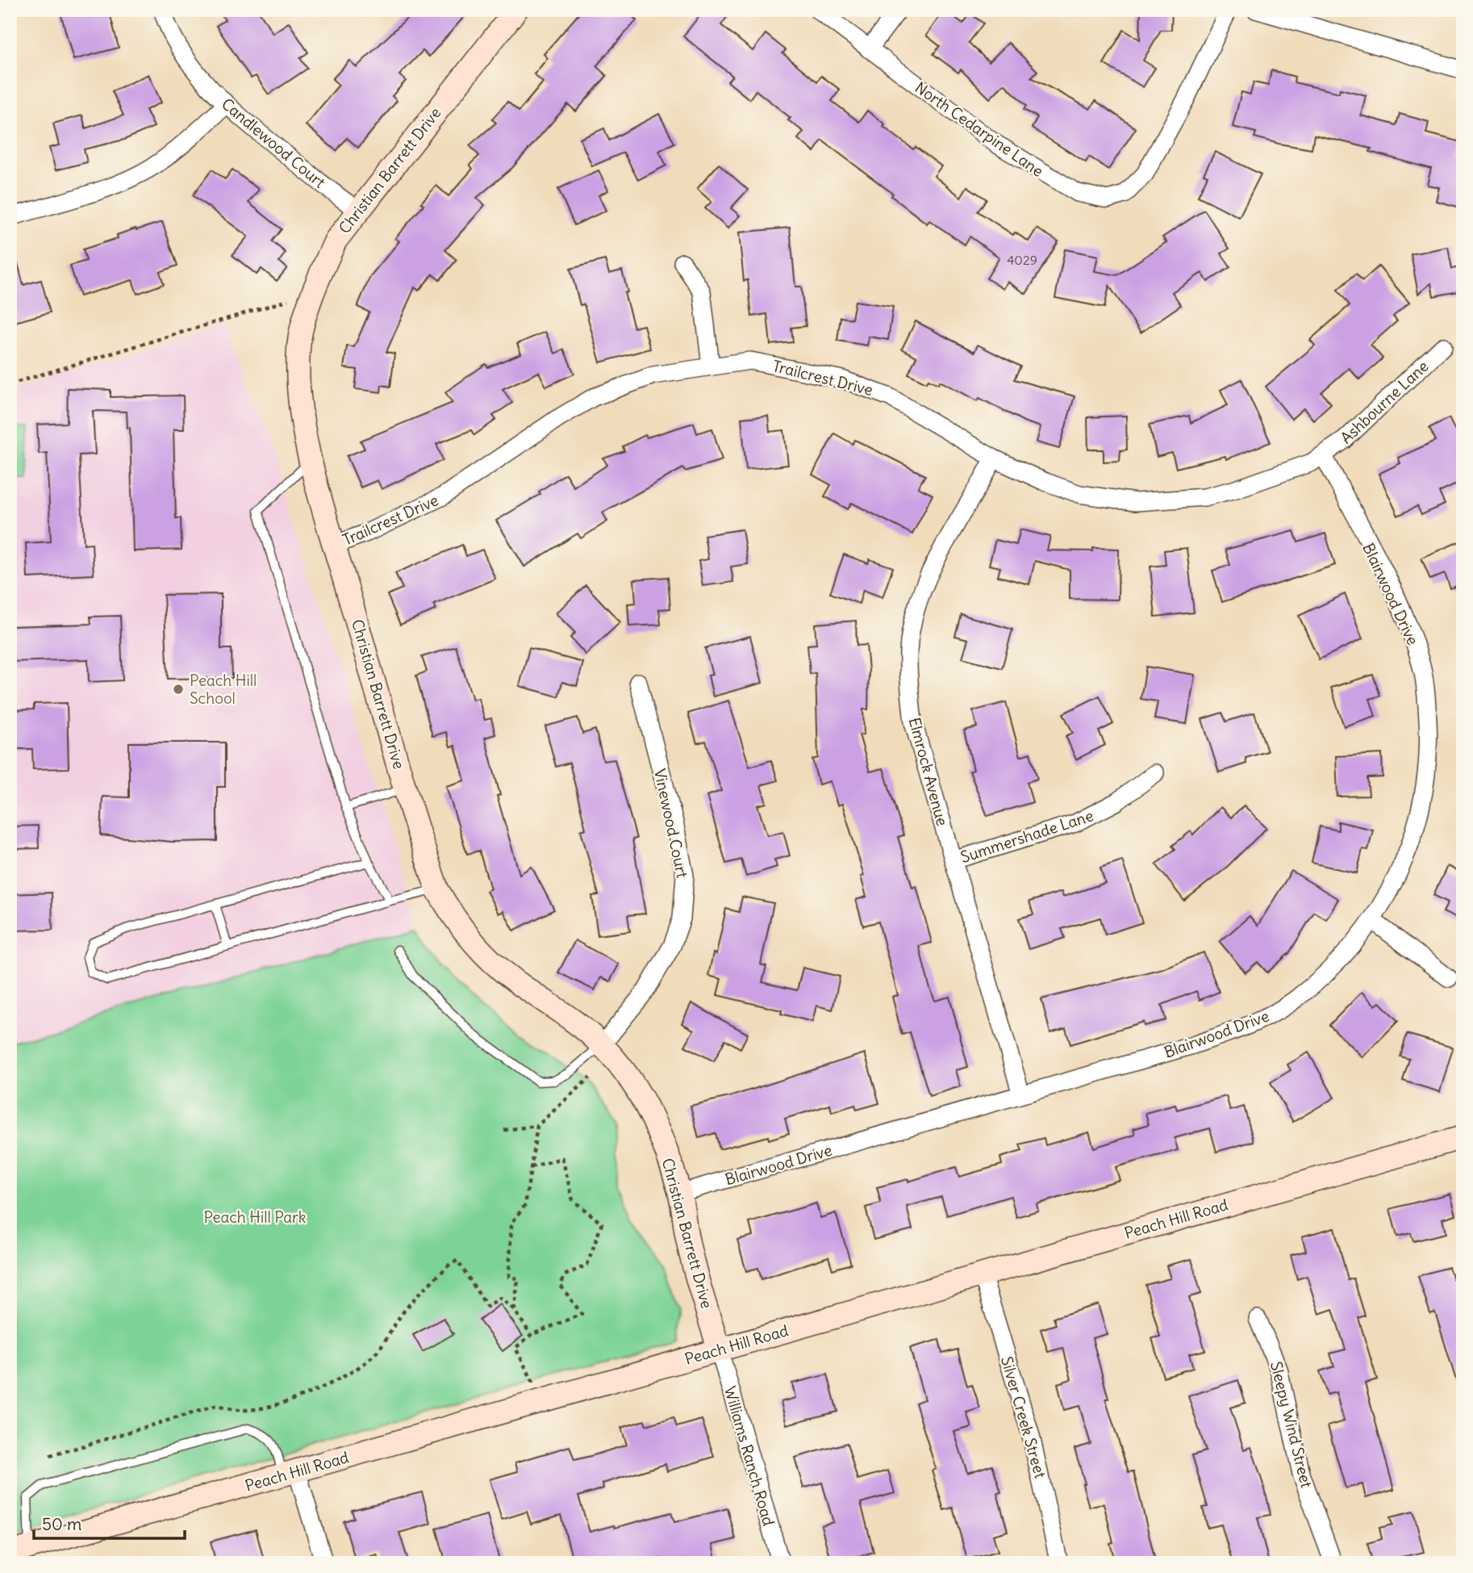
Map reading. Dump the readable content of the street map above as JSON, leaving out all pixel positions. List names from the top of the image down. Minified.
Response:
{"streets":{"street":["North Cedarpine Lane","Candlewood Court","Christian Barrett Drive","Trailcrest Drive","Ashbourne Lane","Blairwood Drive","Elmrock Avenue","Vinewood Court","Summershade Lane","Peach Hill Road","Silver Creek Street","Sleepy Wind Street","Williams Ranch Road"]},"crossings":[["Candlewood Court","Christian Barrett Drive"],["Christian Barrett Drive","Trailcrest Drive"],["Christian Barrett Drive","Blairwood Drive"],["Christian Barrett Drive","Vinewood Court"],["Christian Barrett Drive","Peach Hill Road"],["Christian Barrett Drive","Williams Ranch Road"],["Trailcrest Drive","Ashbourne Lane"],["Trailcrest Drive","Blairwood Drive"],["Trailcrest Drive","Elmrock Avenue"],["Ashbourne Lane","Blairwood Drive"],["Blairwood Drive","Elmrock Avenue"],["Elmrock Avenue","Summershade Lane"],["Peach Hill Road","Silver Creek Street"],["Peach Hill Road","Williams Ranch Road"]],"parks":["Peach Hill Park"],"places":["Peach Hill School"],"house_numbers":["4029"],"scale_bar":"50 m"}
